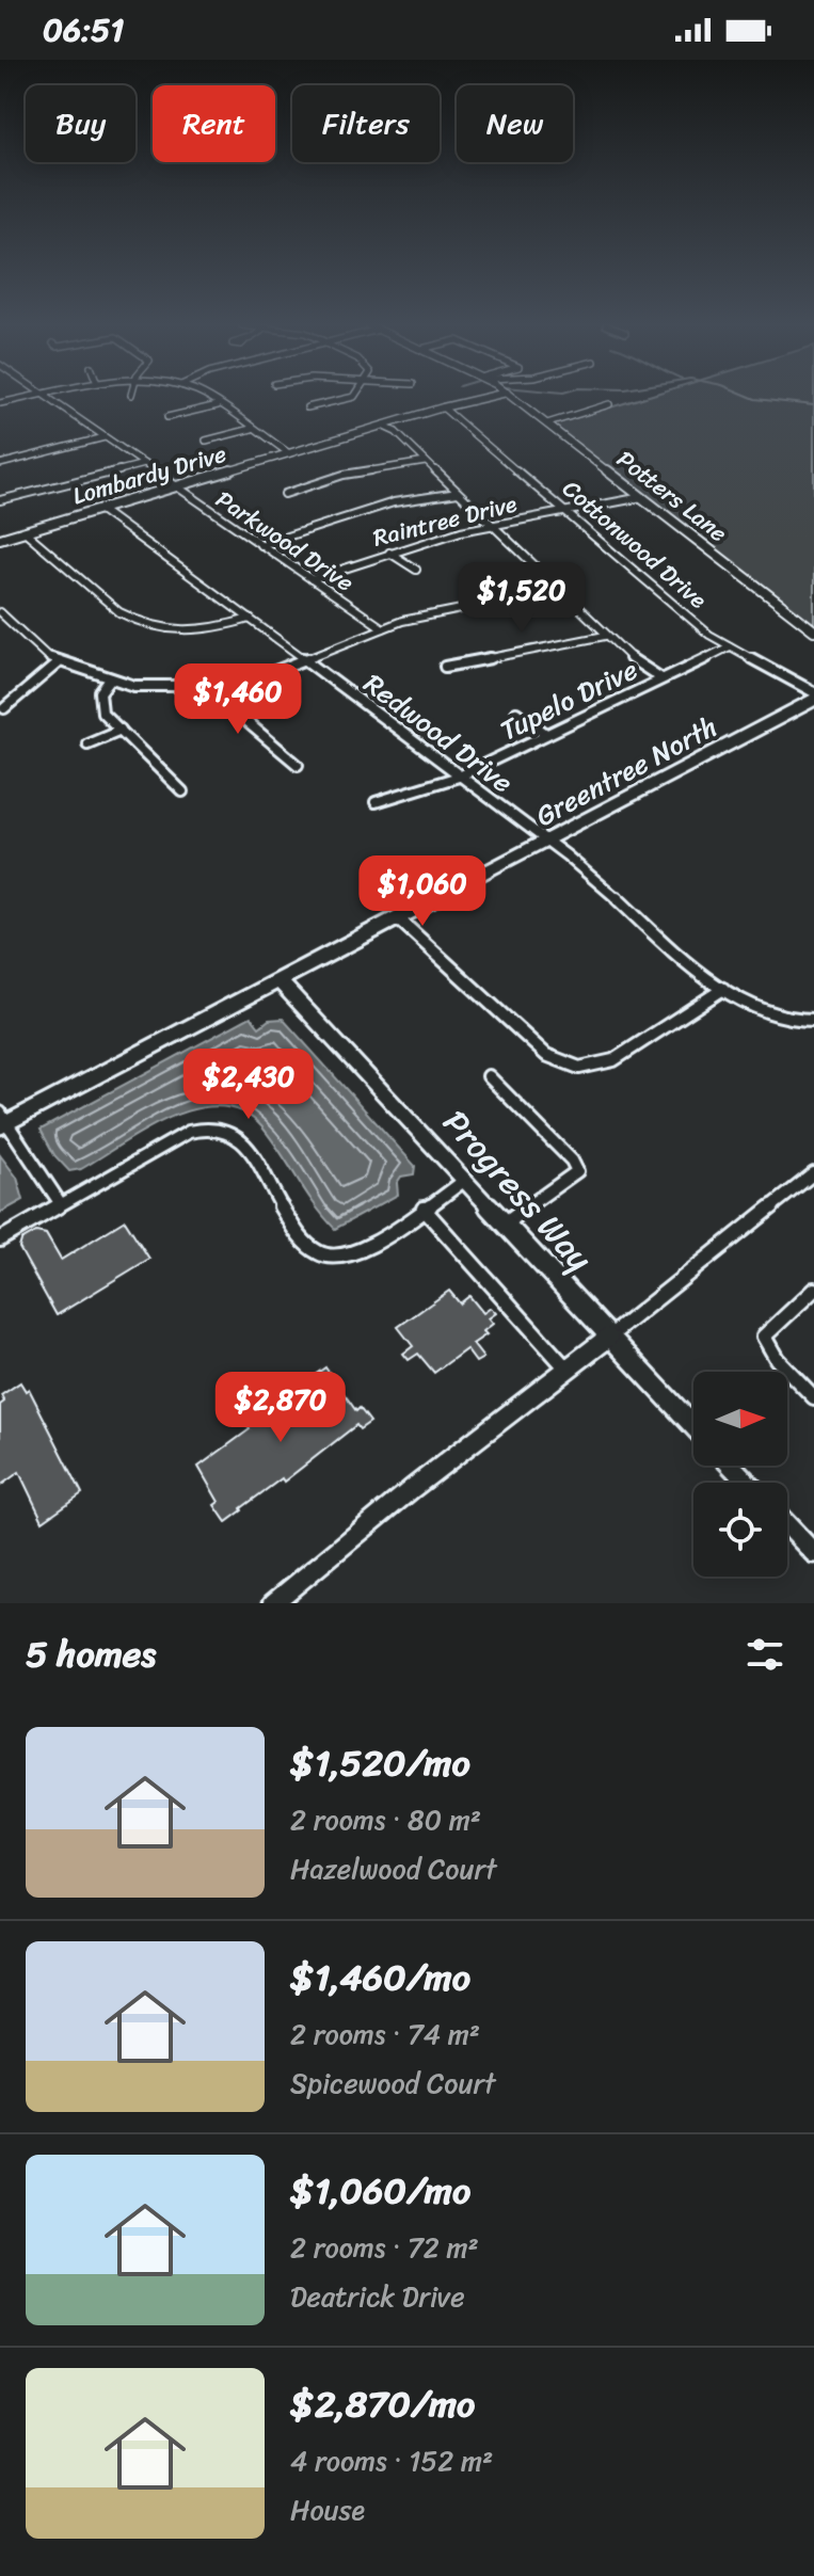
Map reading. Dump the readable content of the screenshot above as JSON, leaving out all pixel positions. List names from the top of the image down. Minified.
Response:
{"streets":{"main road":["Lombardy Drive","Potters Lane","Greentree North","Progress Way"],"street":["Raintree Drive","Parkwood Drive","Cottonwood Drive","Tupelo Drive","Redwood Drive"]},"crossings":[["Lombardy Drive","Parkwood Drive"],["Lombardy Drive","Cottonwood Drive"],["Lombardy Drive","Redwood Drive"],["Potters Lane","Raintree Drive"],["Raintree Drive","Parkwood Drive"],["Raintree Drive","Cottonwood Drive"],["Cottonwood Drive","Tupelo Drive"],["Tupelo Drive","Redwood Drive"],["Redwood Drive","Greentree North"],["Greentree North","Progress Way"]],"north":"right","page":{"status":"06:51","chip":["Buy","Rent","Filters","New"],"price":["$1,520","$1,460","$1,060","$2,430","$2,870"],"heading":"5 homes","list":[{"name":"$1,520/mo","note":"2 rooms · 80 m² · Hazelwood Court"},{"name":"$1,460/mo","note":"2 rooms · 74 m² · Spicewood Court"},{"name":"$1,060/mo","note":"2 rooms · 72 m² · Deatrick Drive"},{"name":"$2,870/mo","note":"4 rooms · 152 m² · House"}]}}
